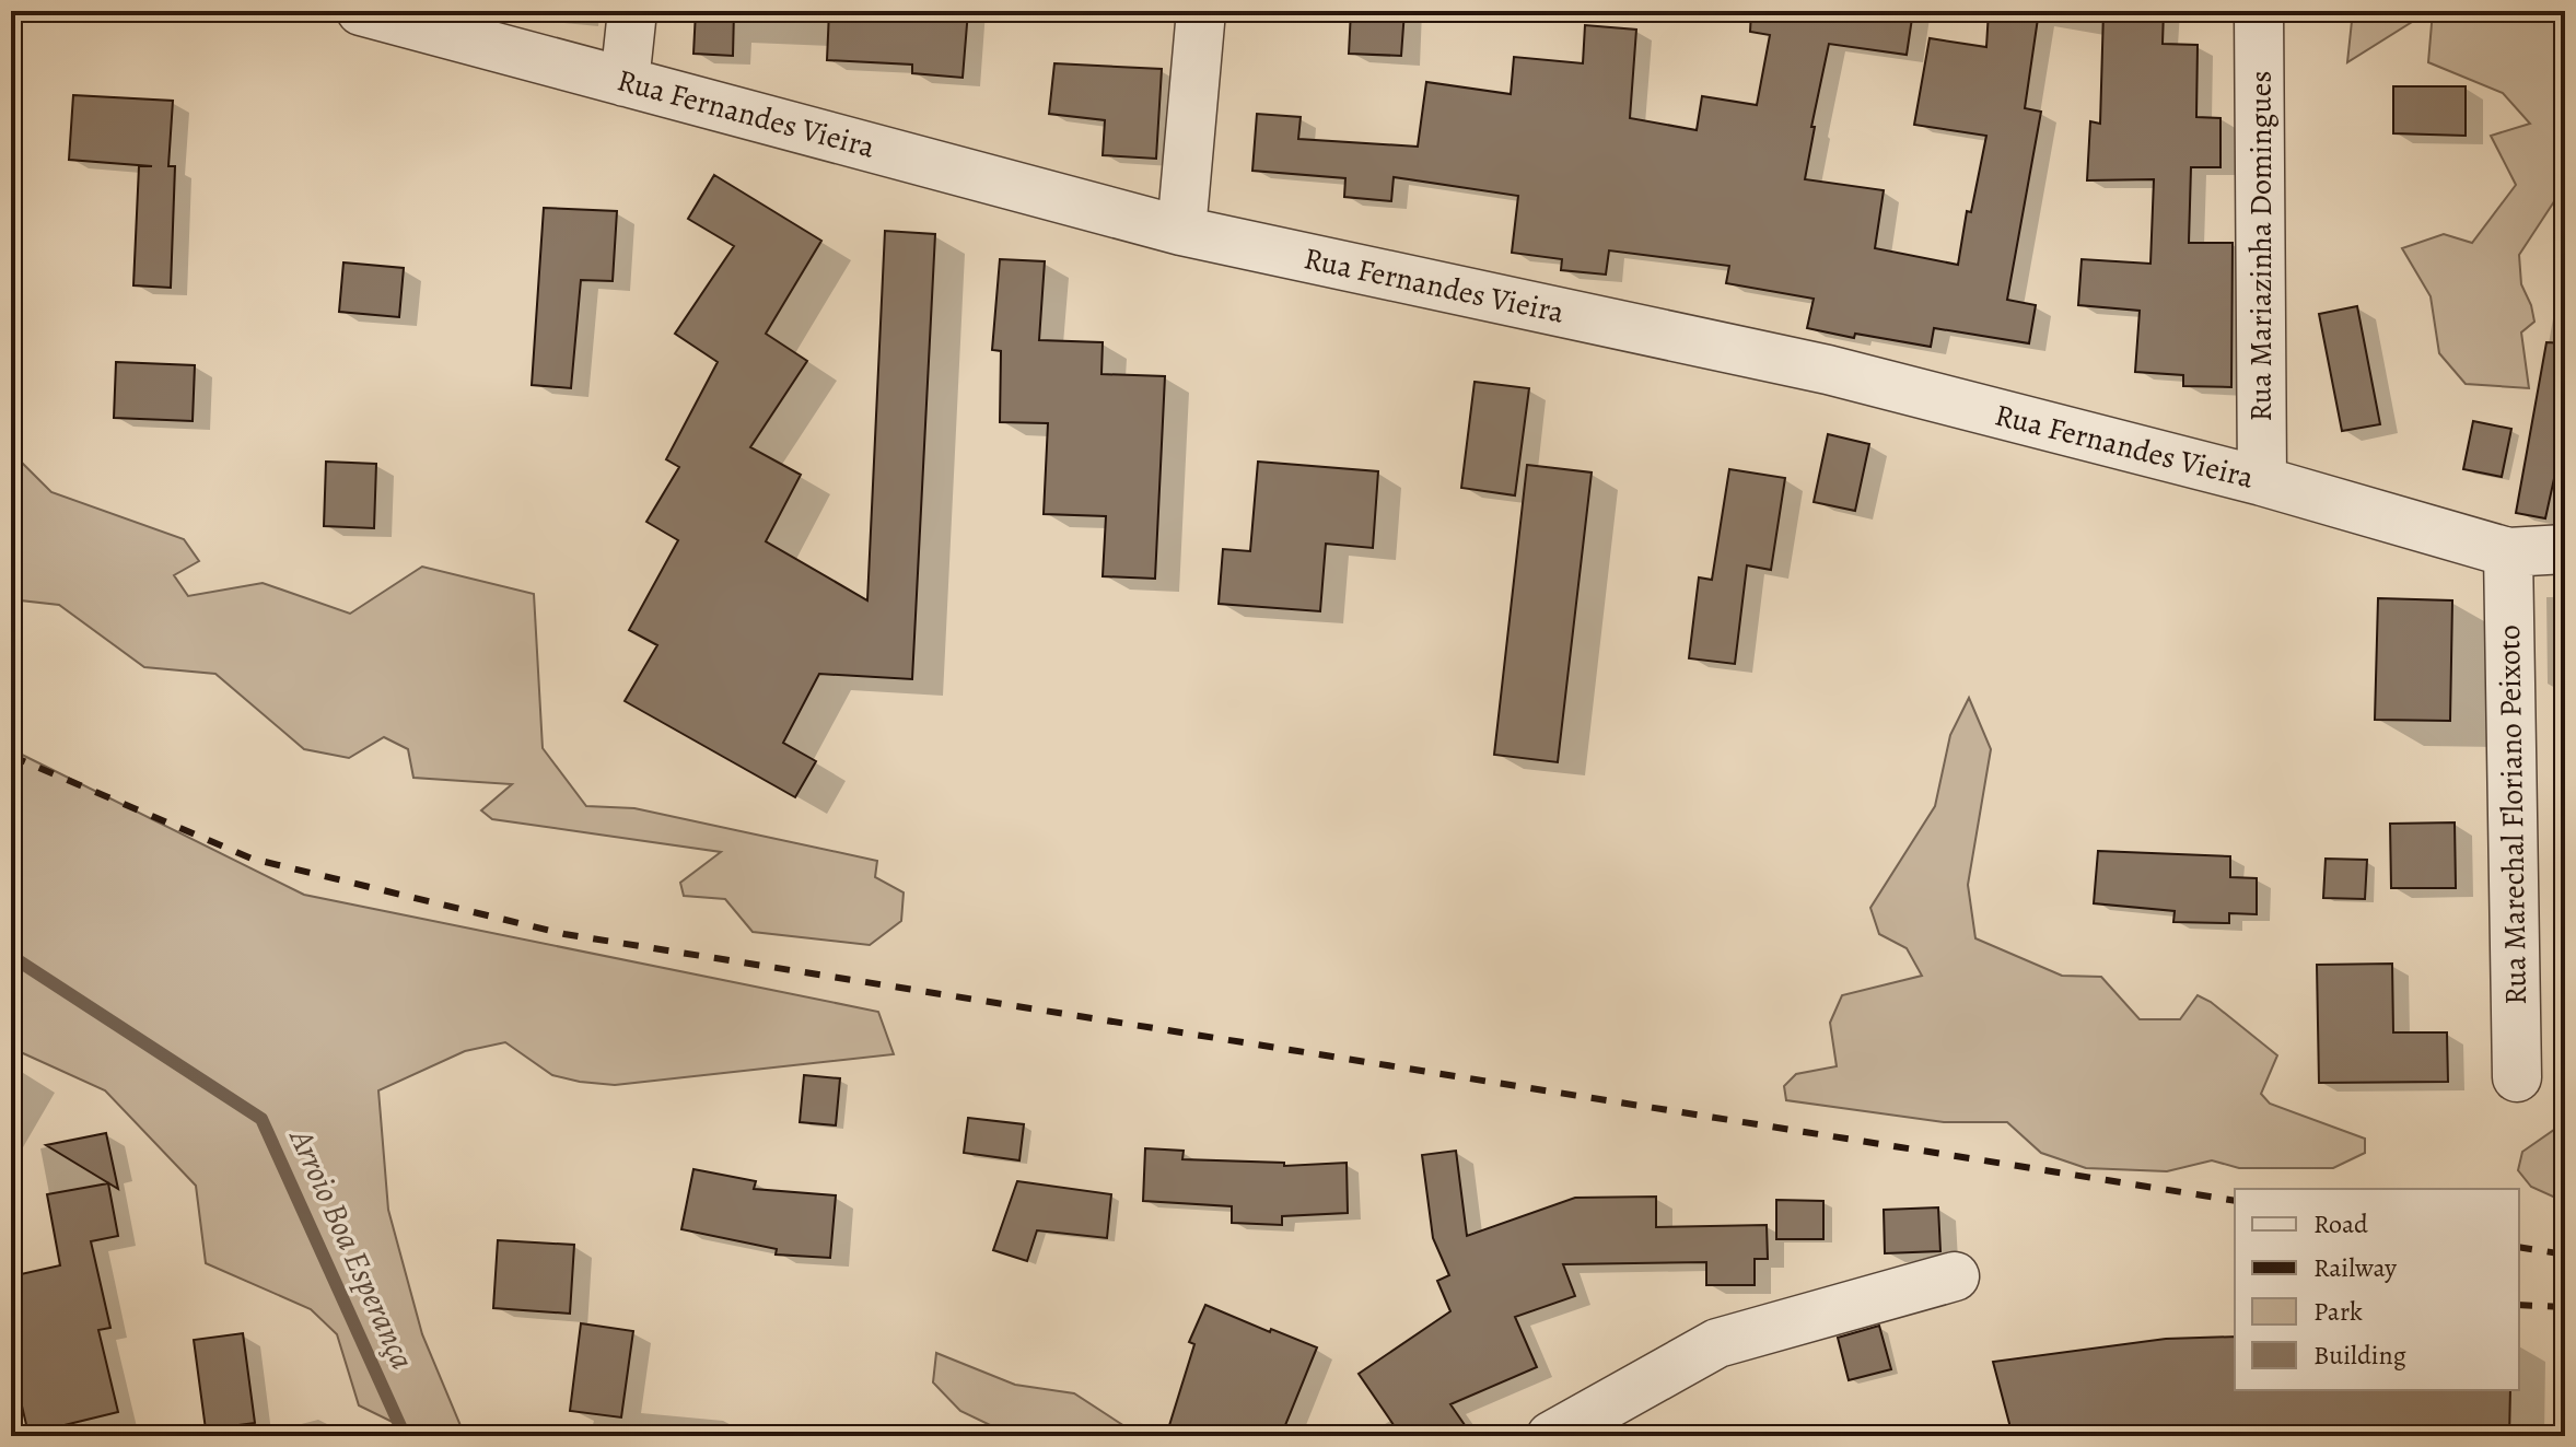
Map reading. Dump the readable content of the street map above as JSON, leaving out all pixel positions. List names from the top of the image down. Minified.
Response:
{"streets":{"street":["Rua Fernandes Vieira","Rua Mariazinha Domingues","Rua Marechal Floriano Peixoto"]},"crossings":[["Rua Fernandes Vieira","Rua Mariazinha Domingues"],["Rua Fernandes Vieira","Rua Marechal Floriano Peixoto"]],"water":["Arroio Boa Esperança"],"legend":["Road","Railway","Park","Building"]}
